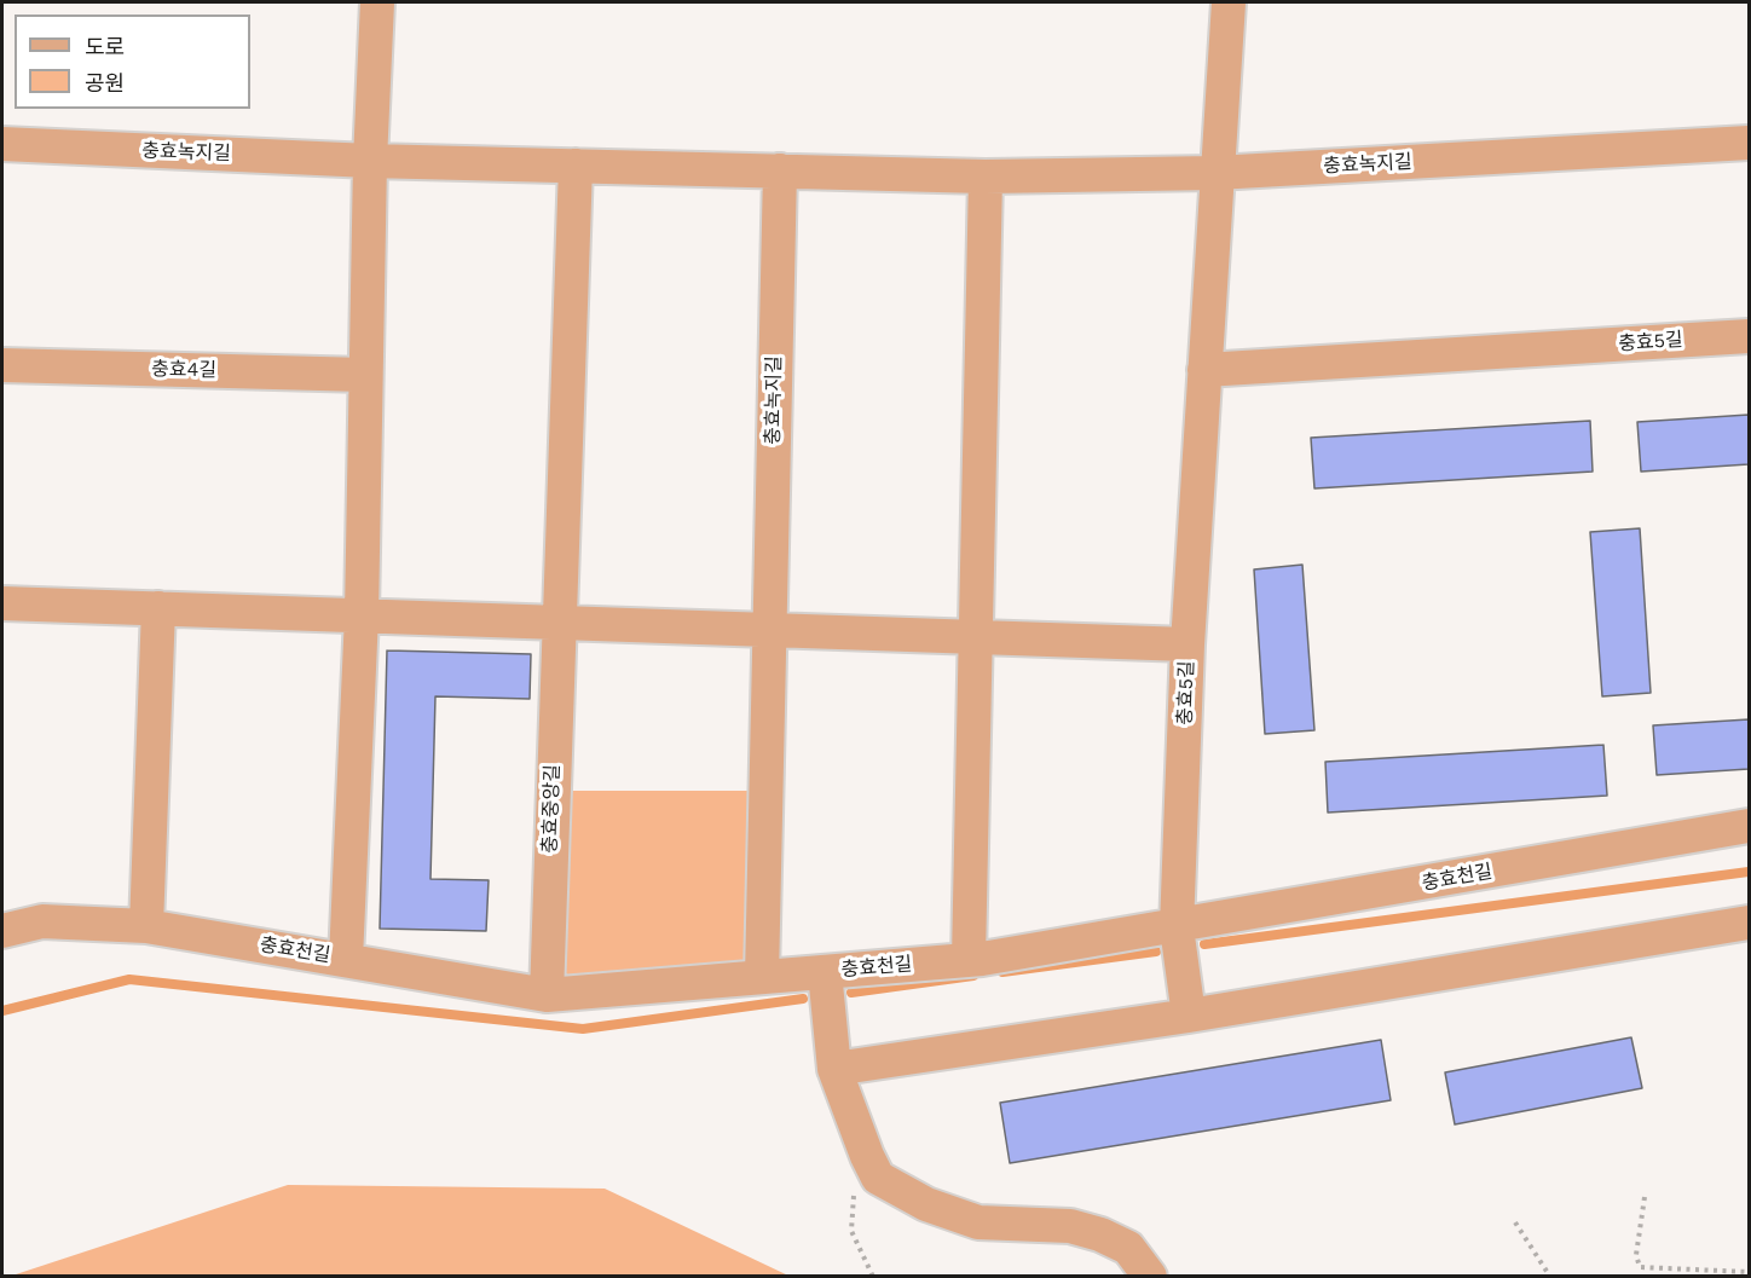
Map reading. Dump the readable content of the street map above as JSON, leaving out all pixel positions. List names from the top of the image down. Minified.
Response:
{"streets":{"street":["충효녹지길","충효5길","충효4길","충효중앙길","충효천길"]},"crossings":[["충효녹지길","충효5길"],["충효5길","충효천길"],["충효중앙길","충효천길"]],"legend":["도로","공원"]}
